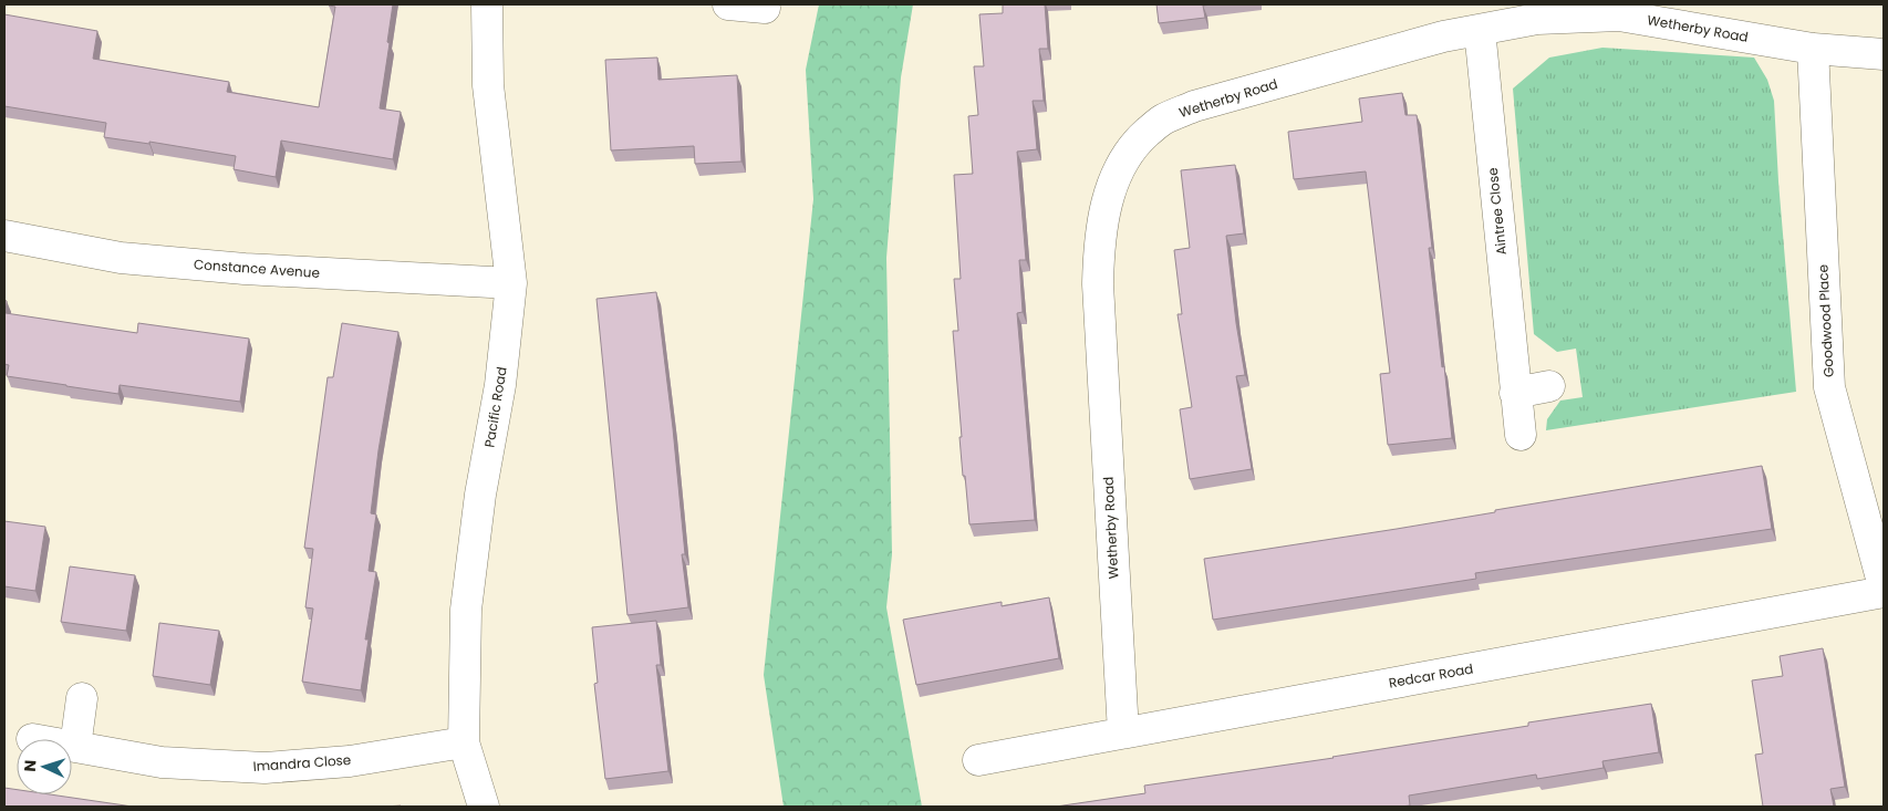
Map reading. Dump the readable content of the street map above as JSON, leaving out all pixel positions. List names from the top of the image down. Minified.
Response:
{"streets":{"street":["Wetherby Road","Aintree Close","Constance Avenue","Goodwood Place","Pacific Road","Redcar Road","Imandra Close"]},"crossings":[["Wetherby Road","Aintree Close"],["Wetherby Road","Goodwood Place"],["Wetherby Road","Redcar Road"],["Constance Avenue","Pacific Road"],["Pacific Road","Imandra Close"]],"north":"left"}
